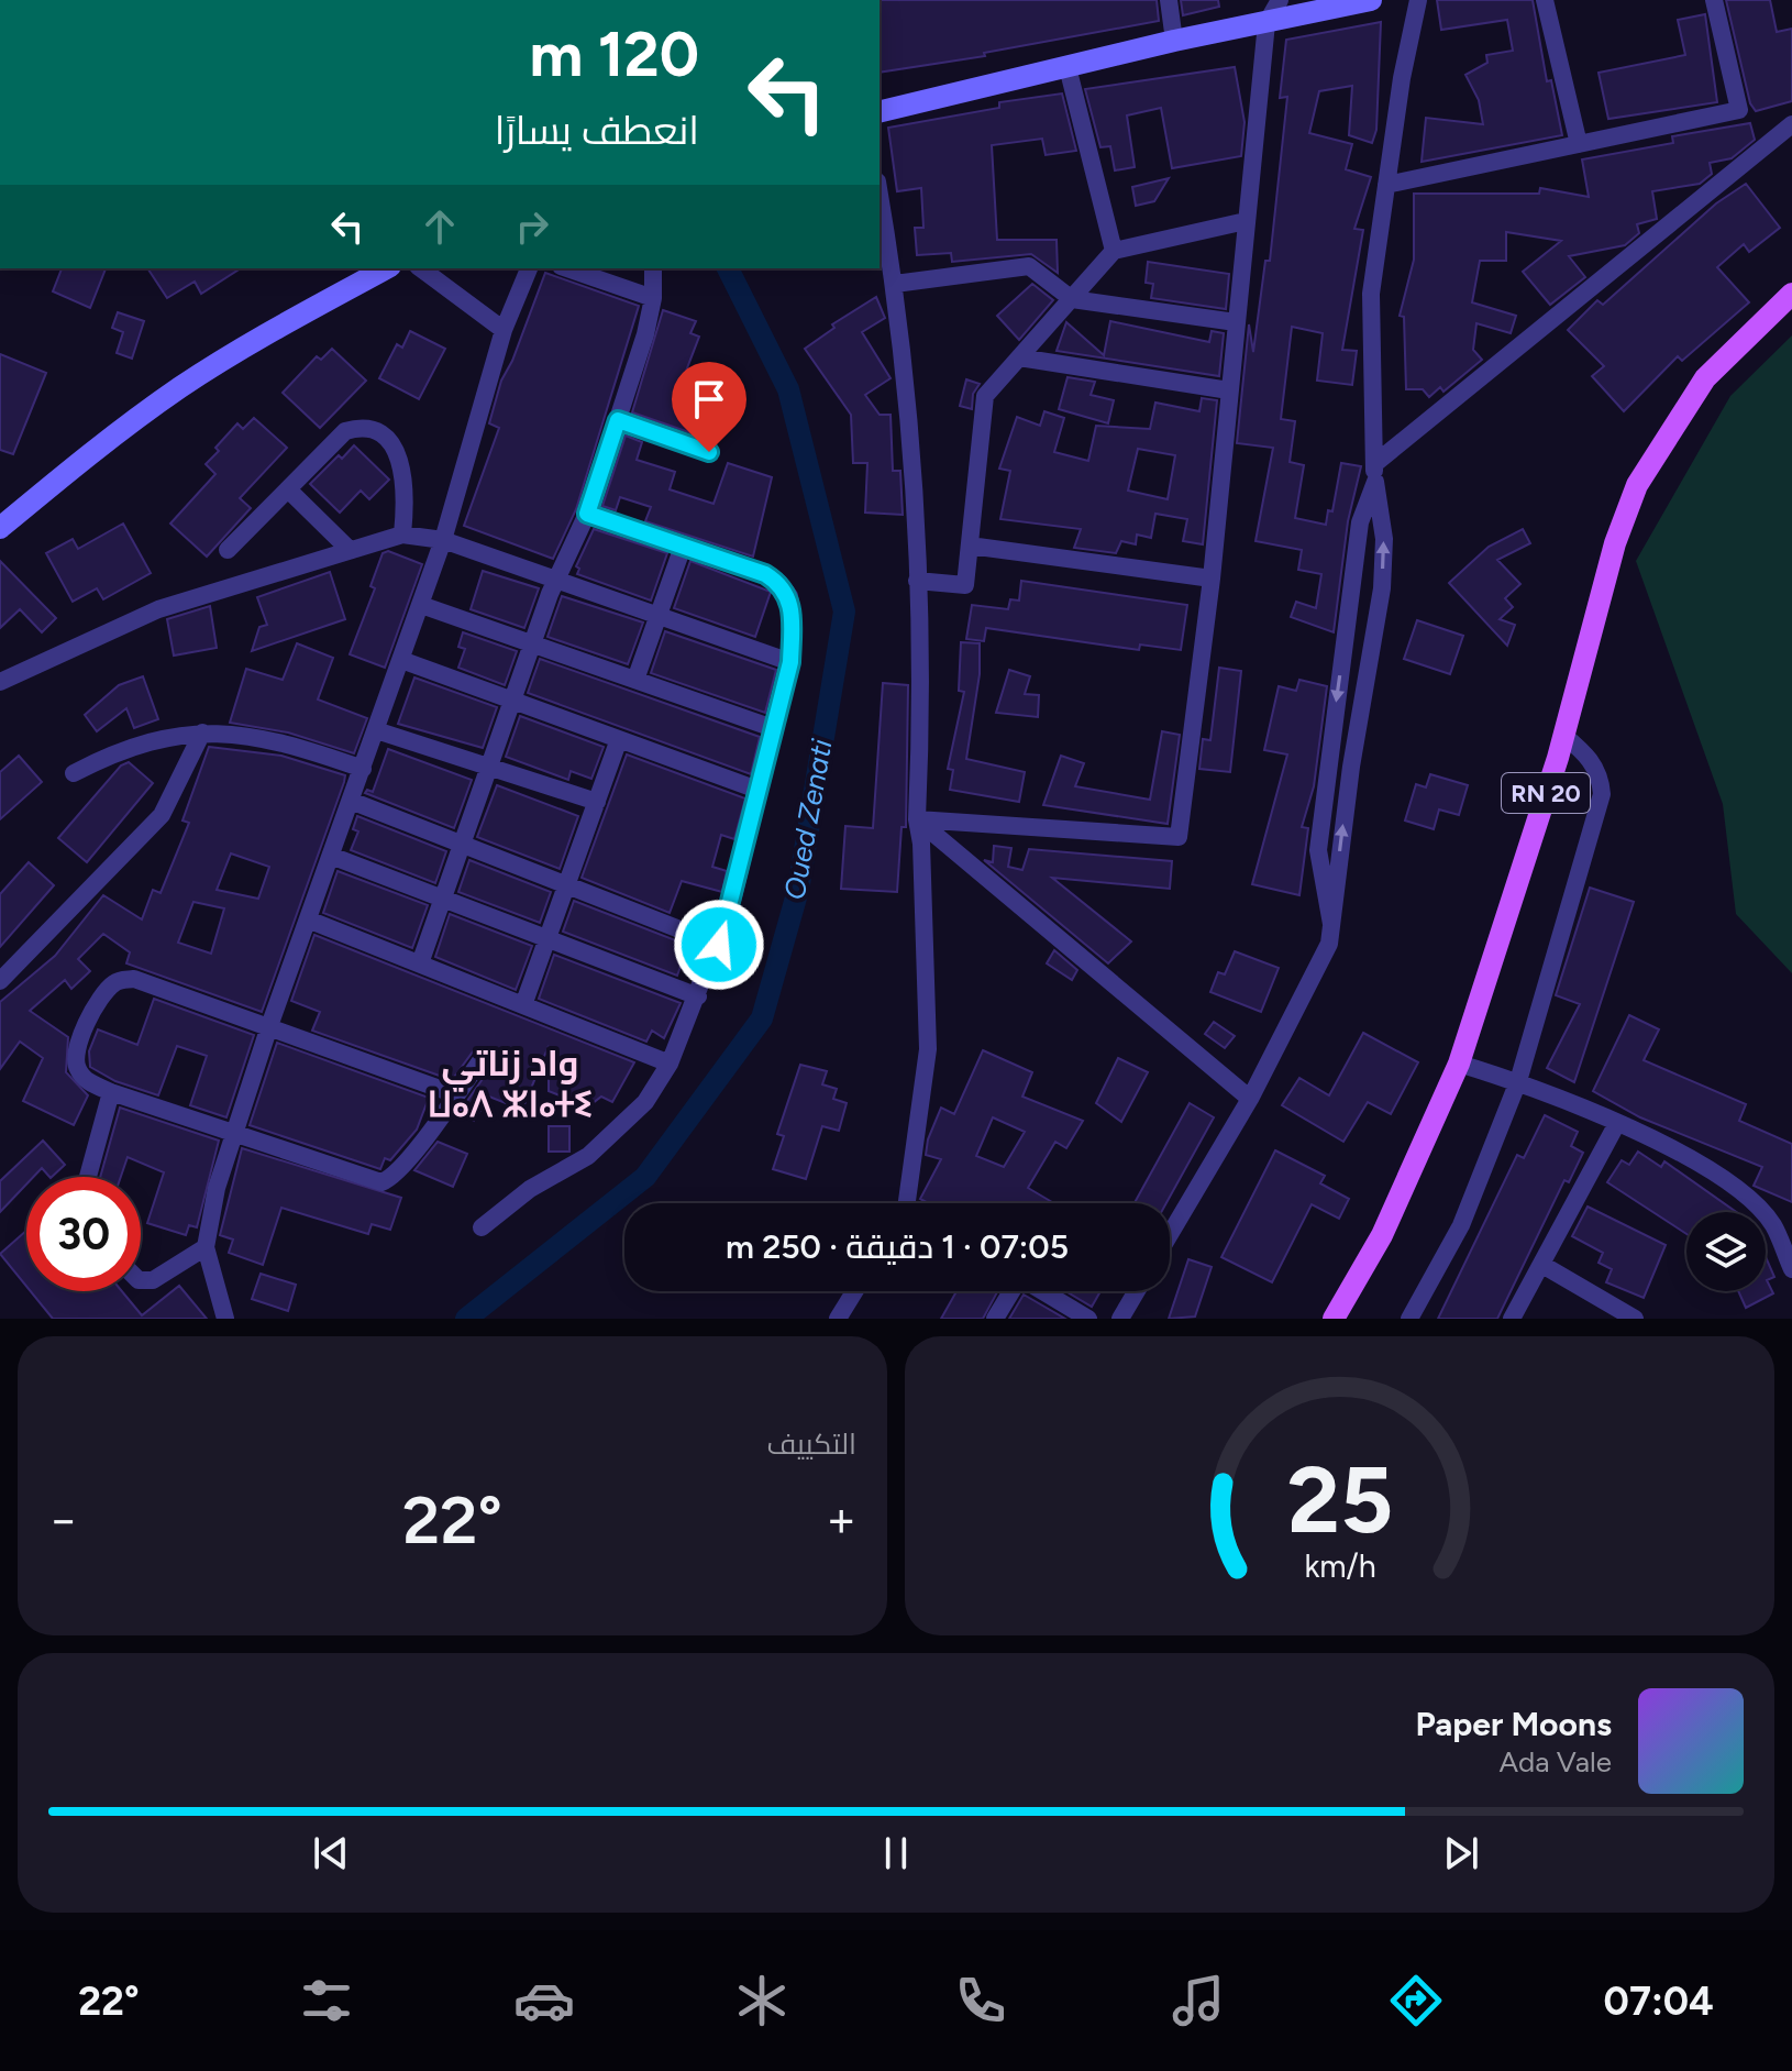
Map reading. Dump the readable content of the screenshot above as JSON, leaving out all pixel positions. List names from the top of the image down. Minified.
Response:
{"streets":{"main road":["RN 20"]},"districts":["واد زناتي ⵡⴰⴷ ⵣⵏⴰⵜⵉ"],"water":["Oued Zenati"],"page":{"turn":["120 m","انعطف يسارًا"],"limit":"30","trip":"07:05 · 1 دقيقة · 250 m","tile":"التكييف","heat":["−","22°","+"],"song":["Paper Moons","Ada Vale"],"tabs":["07:04","22°"],"gauge":["25","km/h"]}}
